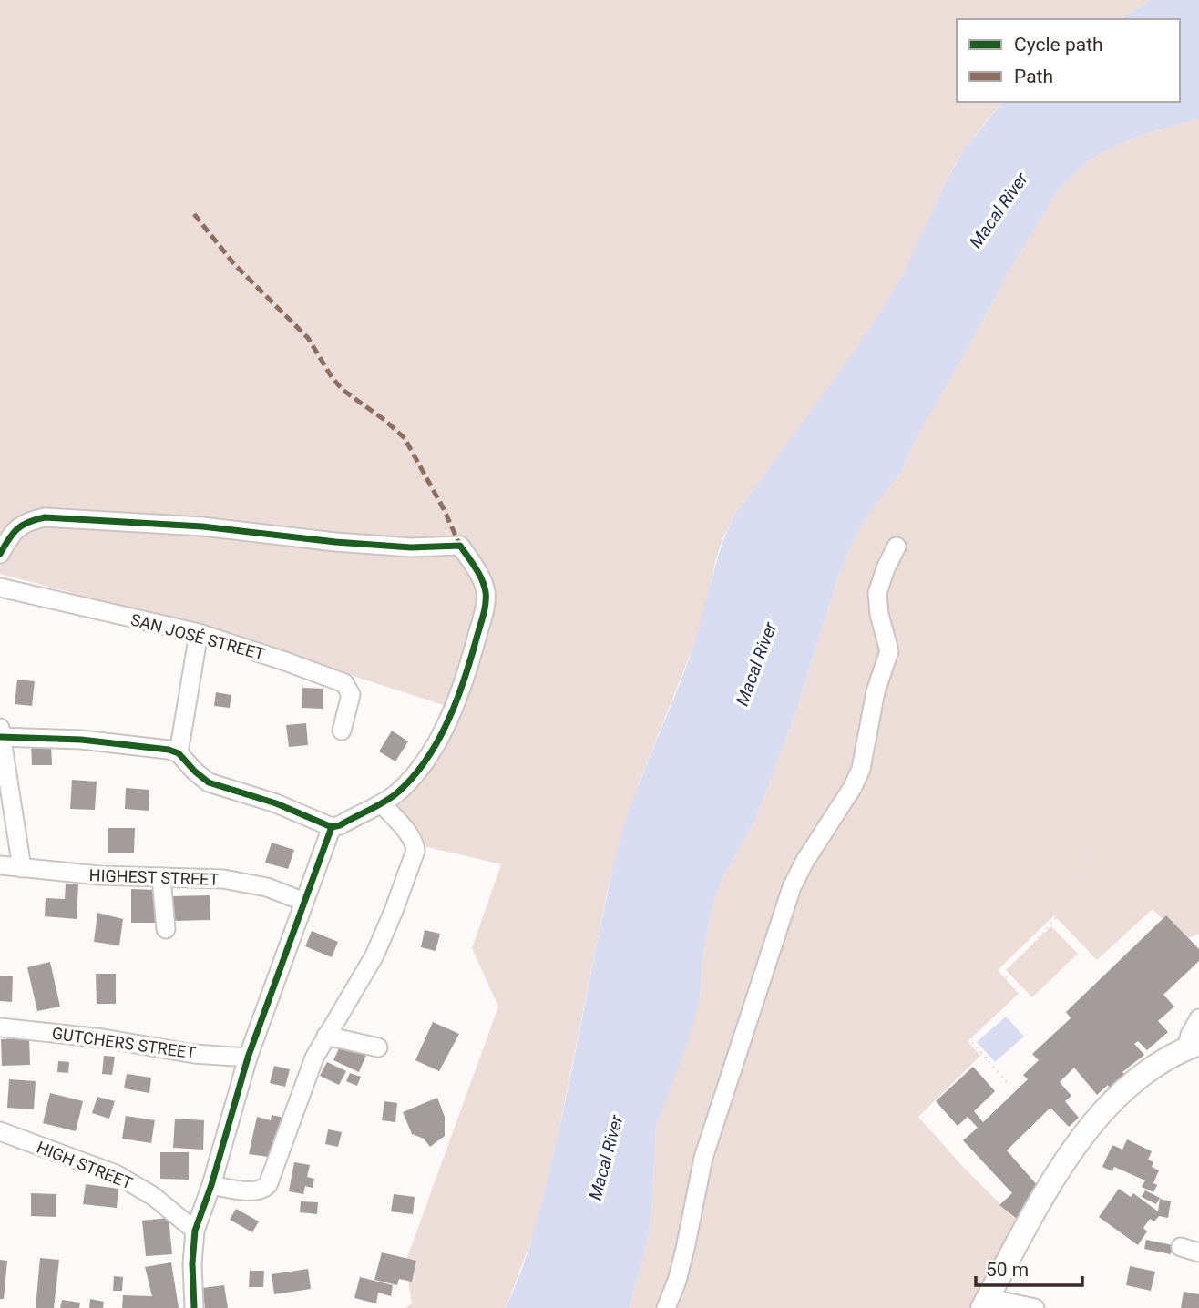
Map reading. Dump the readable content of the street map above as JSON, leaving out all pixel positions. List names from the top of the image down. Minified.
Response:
{"streets":{"street":["SAN JOSÉ STREET","HIGHEST STREET","GUTCHERS STREET","HIGH STREET"]},"water":["Macal River"],"legend":["Cycle path","Path"],"scale_bar":"50 m"}
